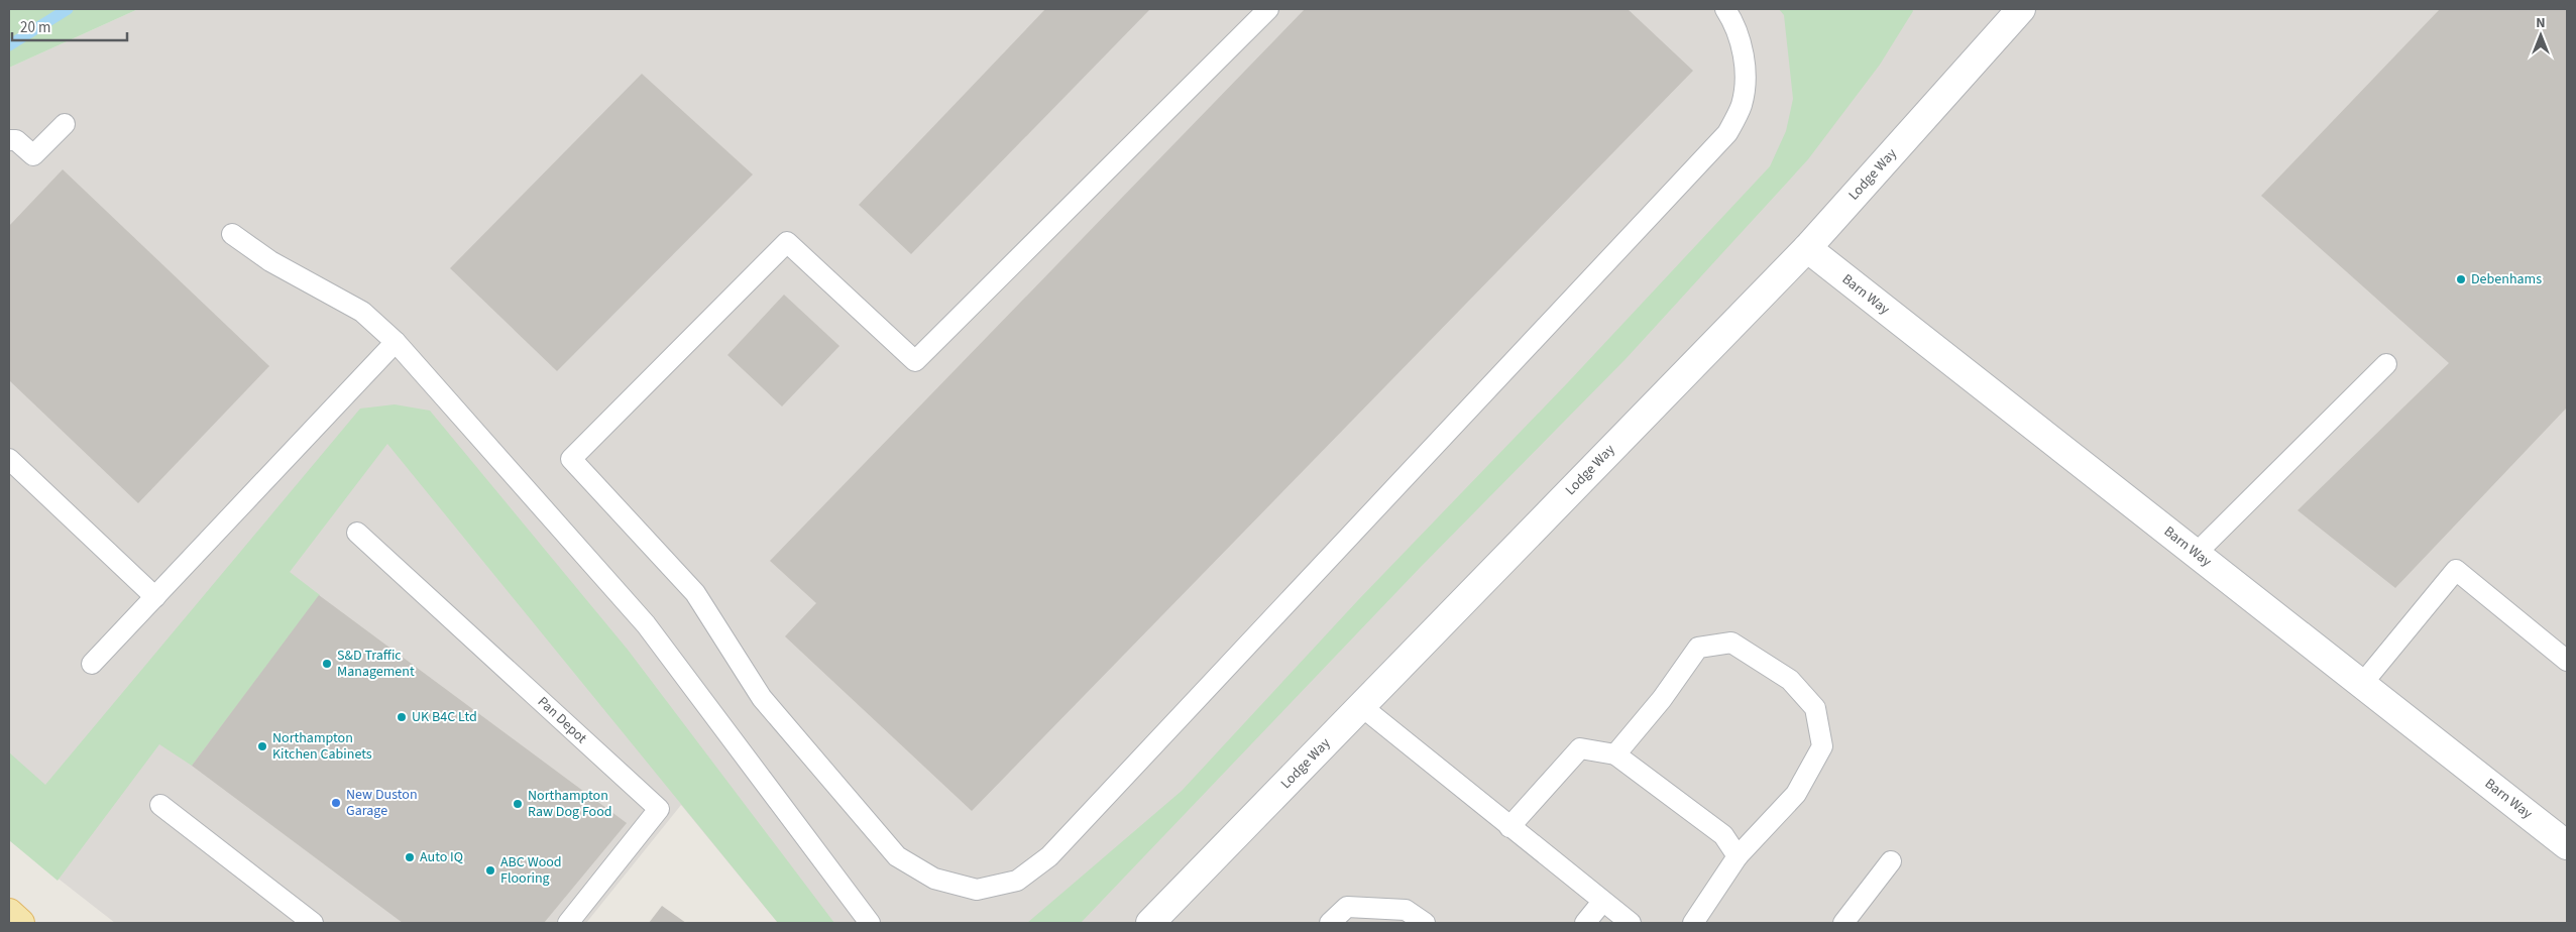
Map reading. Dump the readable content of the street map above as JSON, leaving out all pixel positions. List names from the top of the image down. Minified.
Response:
{"streets":{"street":["Lodge Way","Barn Way"],"lane":["Pan Depot"]},"crossings":[["Lodge Way","Barn Way"]],"places":["Debenhams","S&D Traffic Management","UK B4C Ltd","Northampton Kitchen Cabinets","New Duston Garage","Northampton Raw Dog Food","Auto IQ","ABC Wood Flooring"],"scale_bar":"20 m","north":"top"}
